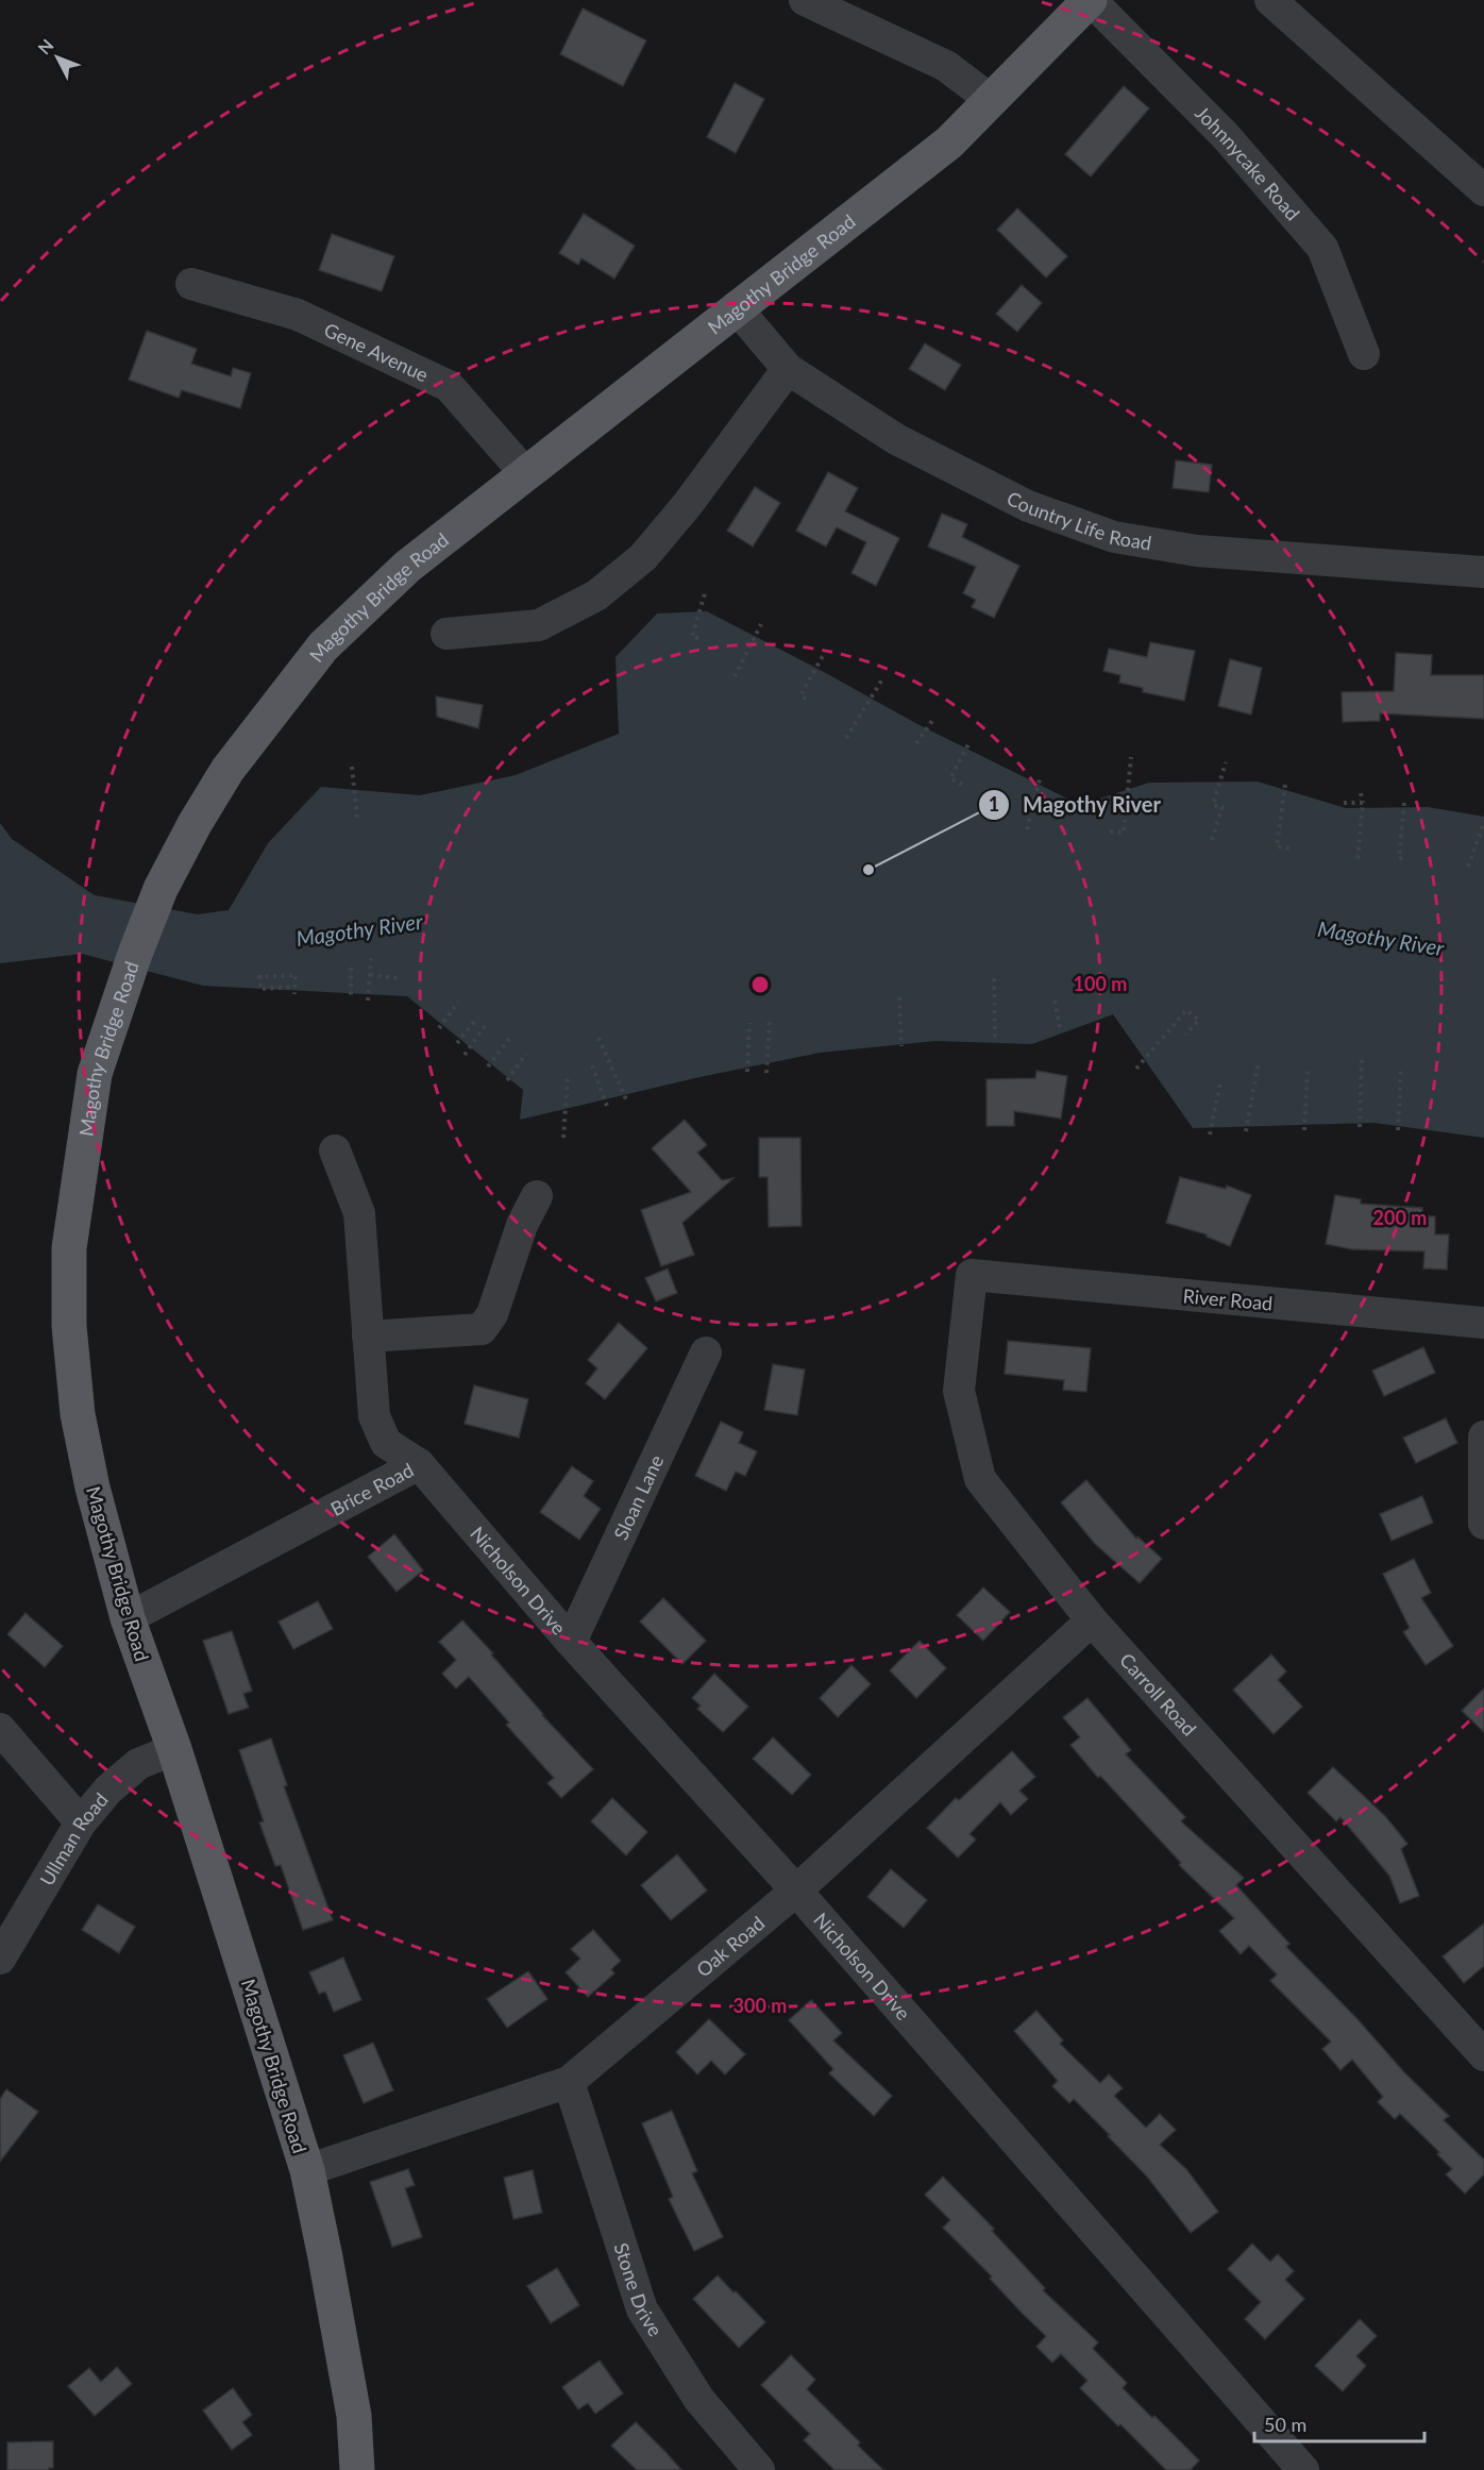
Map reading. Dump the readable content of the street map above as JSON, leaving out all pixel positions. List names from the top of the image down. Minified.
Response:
{"streets":{"main road":["Magothy Bridge Road"],"street":["Johnnycake Road","Gene Avenue","Country Life Road","River Road","Brice Road","Sloan Lane","Nicholson Drive","Carroll Road","Ullman Road","Oak Road","Stone Drive"]},"crossings":[["Johnnycake Road","Magothy Bridge Road"],["Magothy Bridge Road","Gene Avenue"],["Magothy Bridge Road","Country Life Road"],["Magothy Bridge Road","Brice Road"],["Magothy Bridge Road","Ullman Road"],["Magothy Bridge Road","Oak Road"],["River Road","Carroll Road"],["Brice Road","Nicholson Drive"],["Sloan Lane","Nicholson Drive"],["Nicholson Drive","Oak Road"],["Carroll Road","Oak Road"],["Oak Road","Stone Drive"]],"water":["Magothy River"],"places":["Magothy River"],"scale_bar":"50 m","north":"top left","rings":["100 m","200 m","300 m"]}
